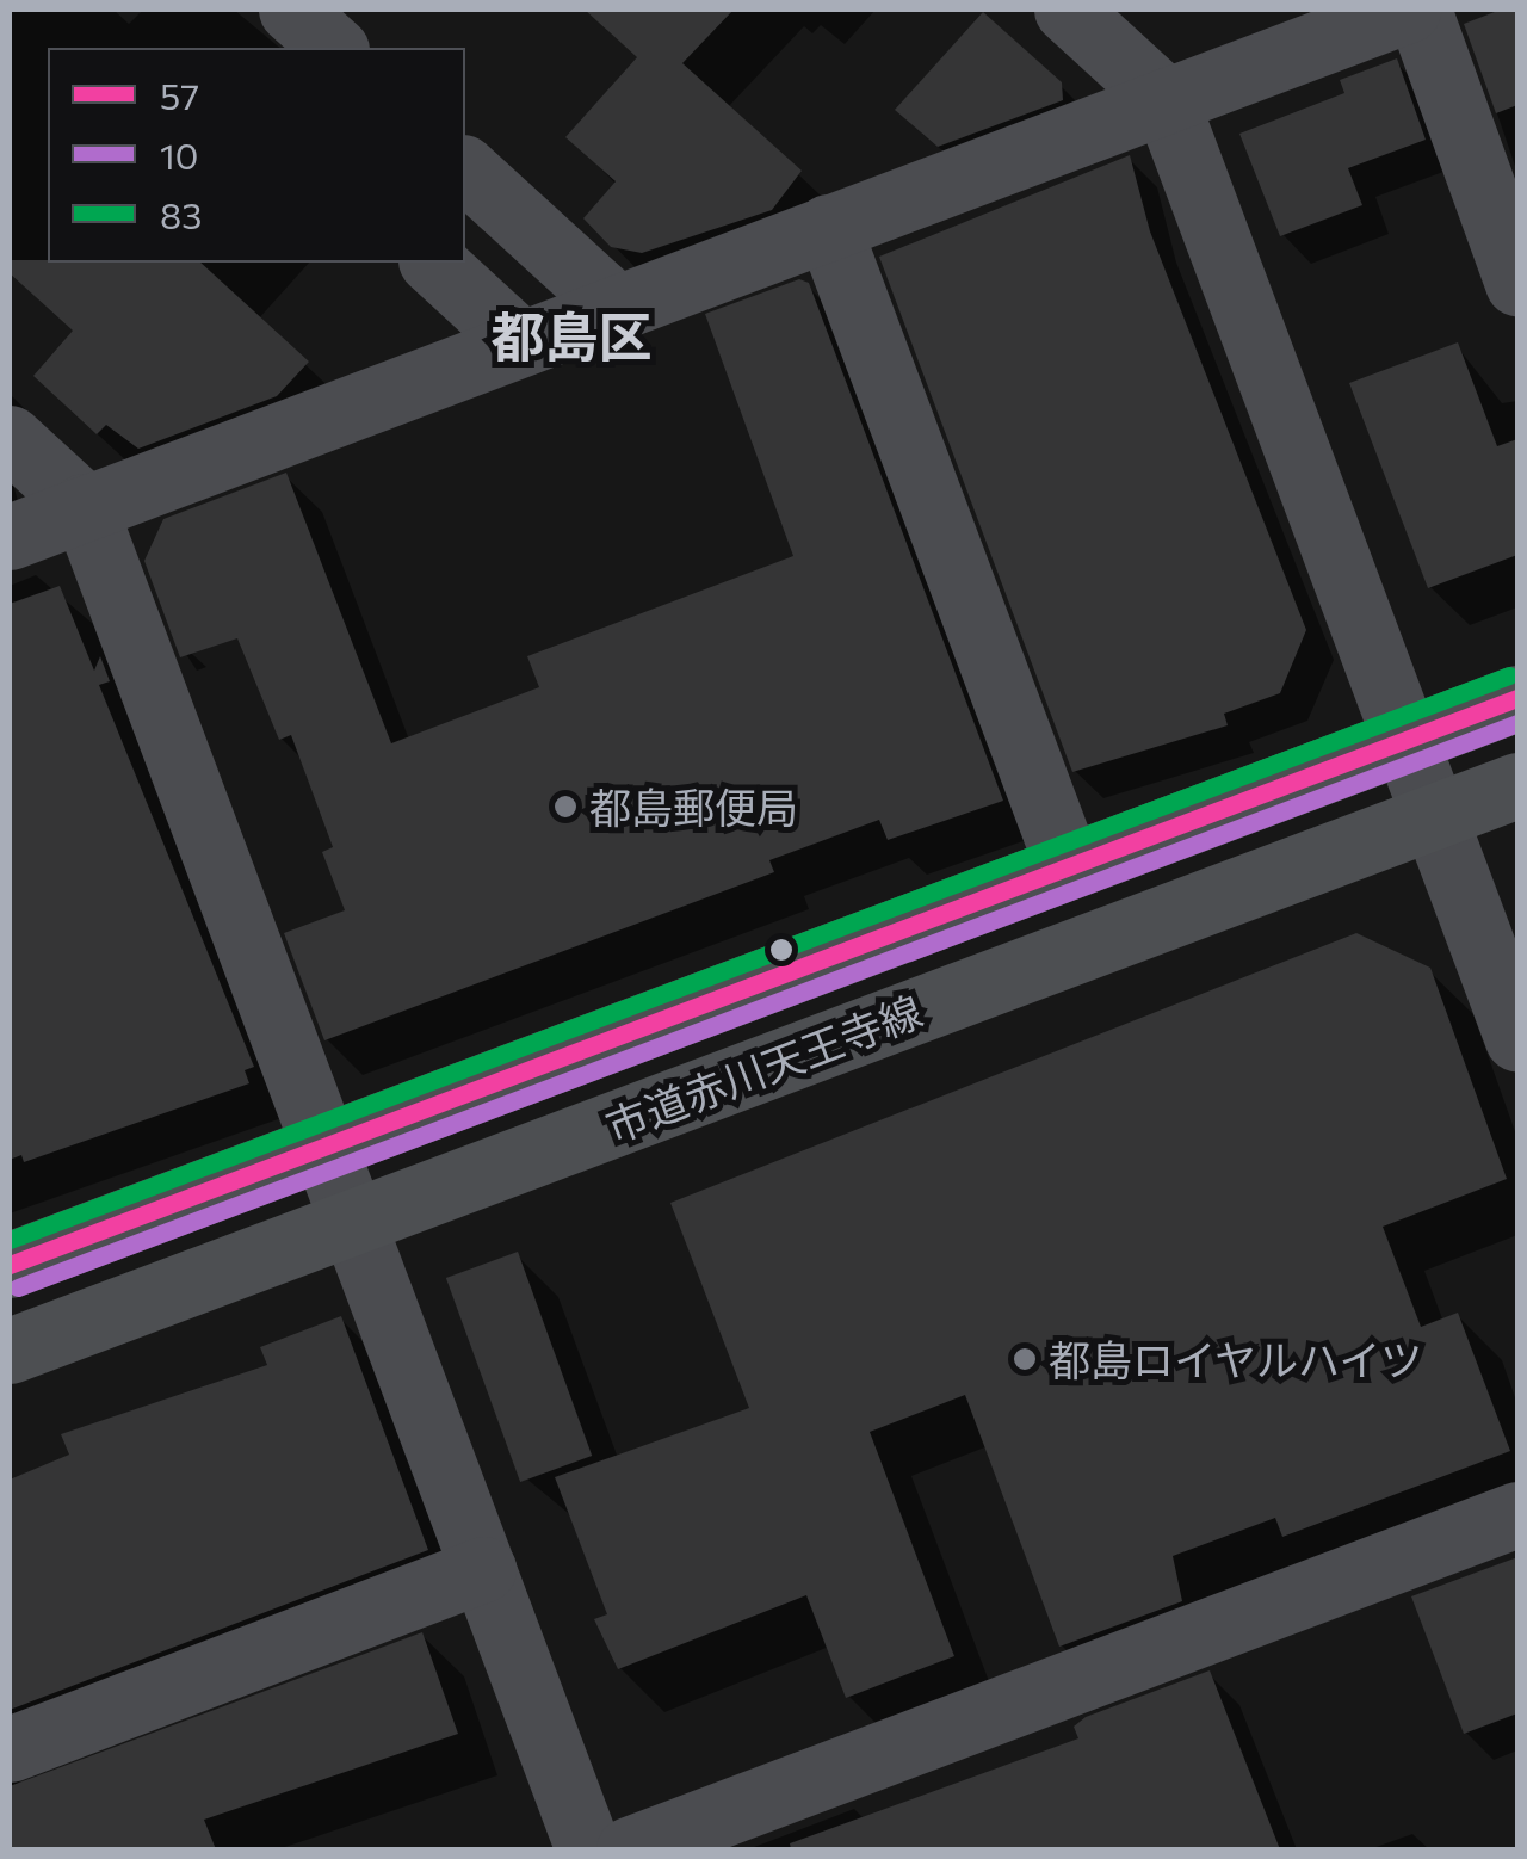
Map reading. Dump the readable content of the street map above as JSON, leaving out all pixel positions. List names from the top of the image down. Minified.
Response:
{"streets":{"main road":["市道赤川天王寺線"]},"districts":["都島区"],"places":["都島郵便局","都島ロイヤルハイツ"],"lines":["transit line 83","transit line 57","transit line 10"],"legend":["57","10","83"]}
